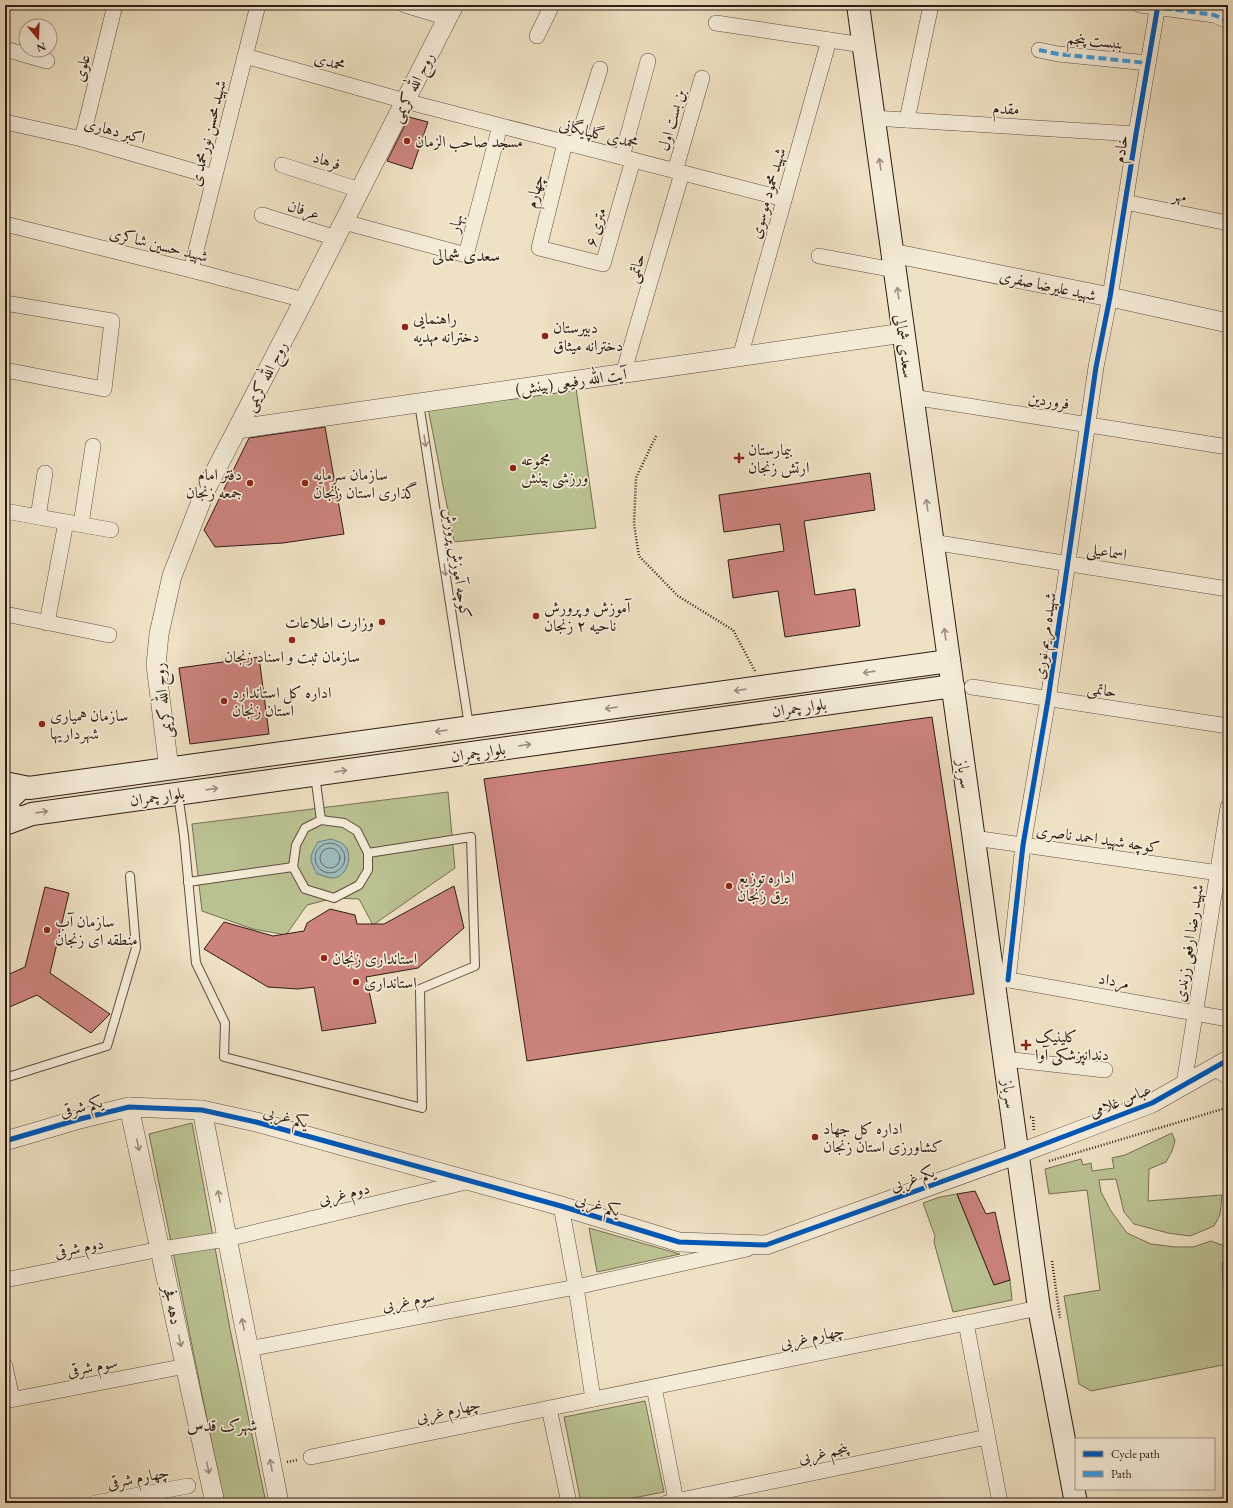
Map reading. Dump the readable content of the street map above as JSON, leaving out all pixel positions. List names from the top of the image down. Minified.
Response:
{"streets":{"main road":["سعدی شمالی","بلوار چمران","سرباز"],"street":["بنبست پنجم","محمدی","علوی","روح الله کریمی","مقدم","بن بست اول","اکبر دهاری","شهید محسن نورمحمد ی","محمدی گلپایگانی","خادم","فرهاد","چهارم","شهید محمود موسوی","مهر","عرفان","بهار","۶ متری","شهید حسین شاکری","حاتمی","شهید علیرضا صفری","آیت الله رفیعی (بینش)","فروردین","اسماعیلی","شهیده مریم نوری","کوچه شهید احمد ناصری","شهید رضا ارفعی زرندی","مرداد","عباس غلامی","یکم شرقی","یکم غربی","دوم غربی","دوم شرقی","سوم غربی","دهه فجر","چهارم غربی","سوم شرقی","پنجم غربی","چهارم شرقی"],"lane":["کوچه آموزش پرورش"]},"crossings":[["بنبست پنجم","خادم"],["محمدی","روح الله کریمی"],["محمدی","شهید محسن نورمحمد ی"],["محمدی","محمدی گلپایگانی"],["علوی","اکبر دهاری"],["روح الله کریمی","محمدی گلپایگانی"],["روح الله کریمی","فرهاد"],["روح الله کریمی","عرفان"],["روح الله کریمی","بهار"],["روح الله کریمی","شهید حسین شاکری"],["روح الله کریمی","آیت الله رفیعی (بینش)"],["روح الله کریمی","بلوار چمران"],["مقدم","خادم"],["مقدم","سعدی شمالی"],["بن بست اول","محمدی گلپایگانی"],["بن بست اول","حاتمی"],["اکبر دهاری","شهید محسن نورمحمد ی"],["شهید محسن نورمحمد ی","شهید حسین شاکری"],["محمدی گلپایگانی","چهارم"],["محمدی گلپایگانی","شهید محمود موسوی"],["محمدی گلپایگانی","بهار"],["محمدی گلپایگانی","۶ متری"],["محمدی گلپایگانی","حاتمی"],["خادم","مهر"],["خادم","شهید علیرضا صفری"],["خادم","شهیده مریم نوری"],["چهارم","۶ متری"],["شهید محمود موسوی","آیت الله رفیعی (بینش)"],["عرفان","بهار"],["حاتمی","سعدی شمالی"],["حاتمی","آیت الله رفیعی (بینش)"],["حاتمی","شهیده مریم نوری"],["حاتمی","بلوار چمران"],["حاتمی","سرباز"],["شهید علیرضا صفری","سعدی شمالی"],["شهید علیرضا صفری","شهیده مریم نوری"],["سعدی شمالی","آیت الله رفیعی (بینش)"],["سعدی شمالی","فروردین"],["سعدی شمالی","اسماعیلی"],["سعدی شمالی","بلوار چمران"],["سعدی شمالی","سرباز"],["آیت الله رفیعی (بینش)","کوچه آموزش پرورش"],["فروردین","شهیده مریم نوری"],["اسماعیلی","شهیده مریم نوری"],["کوچه آموزش پرورش","بلوار چمران"],["شهیده مریم نوری","سرباز"],["شهیده مریم نوری","کوچه شهید احمد ناصری"],["شهیده مریم نوری","مرداد"],["بلوار چمران","سرباز"],["سرباز","کوچه شهید احمد ناصری"],["سرباز","مرداد"],["سرباز","عباس غلامی"],["سرباز","یکم غربی"],["سرباز","چهارم غربی"],["کوچه شهید احمد ناصری","شهید رضا ارفعی زرندی"],["شهید رضا ارفعی زرندی","مرداد"],["شهید رضا ارفعی زرندی","عباس غلامی"],["عباس غلامی","یکم غربی"],["یکم شرقی","یکم غربی"],["یکم شرقی","دهه فجر"],["یکم غربی","دوم غربی"],["یکم غربی","سوم غربی"],["دوم غربی","دوم شرقی"],["دوم غربی","دهه فجر"],["دوم شرقی","دهه فجر"],["دهه فجر","سوم شرقی"]],"one_way":["سعدی شمالی","کوچه آموزش پرورش"],"districts":["سعدی شمالی","شهرک قدس"],"places":{"other":["مسجد صاحب الزمان","راهنمایی دخترانه مهدیه","دبیرستان دخترانه میثاق","مجموعه ورزشی بینش","دفتر امام جمعه زنجان","سازمان سرمایه گذاری استان زنجان","آموزش و پرورش ناحیه ۲ زنجان","وزارت اطلاعات","سازمان ثبت و اسناد زنجان","اداره کل استاندارد استان زنجان","سازمان همیاری شهرداریها","اداره توزیع برق زنجان","سازمان آب منطقه ای زنجان","استانداری زنجان","استانداری","اداره کل جهاد کشاورزی استان زنجان"],"health":["بیمارستان ارتش زنجان","کلینیک دندانپزشکی آوا"]},"legend":["Cycle path","Path"],"north":"bottom"}
